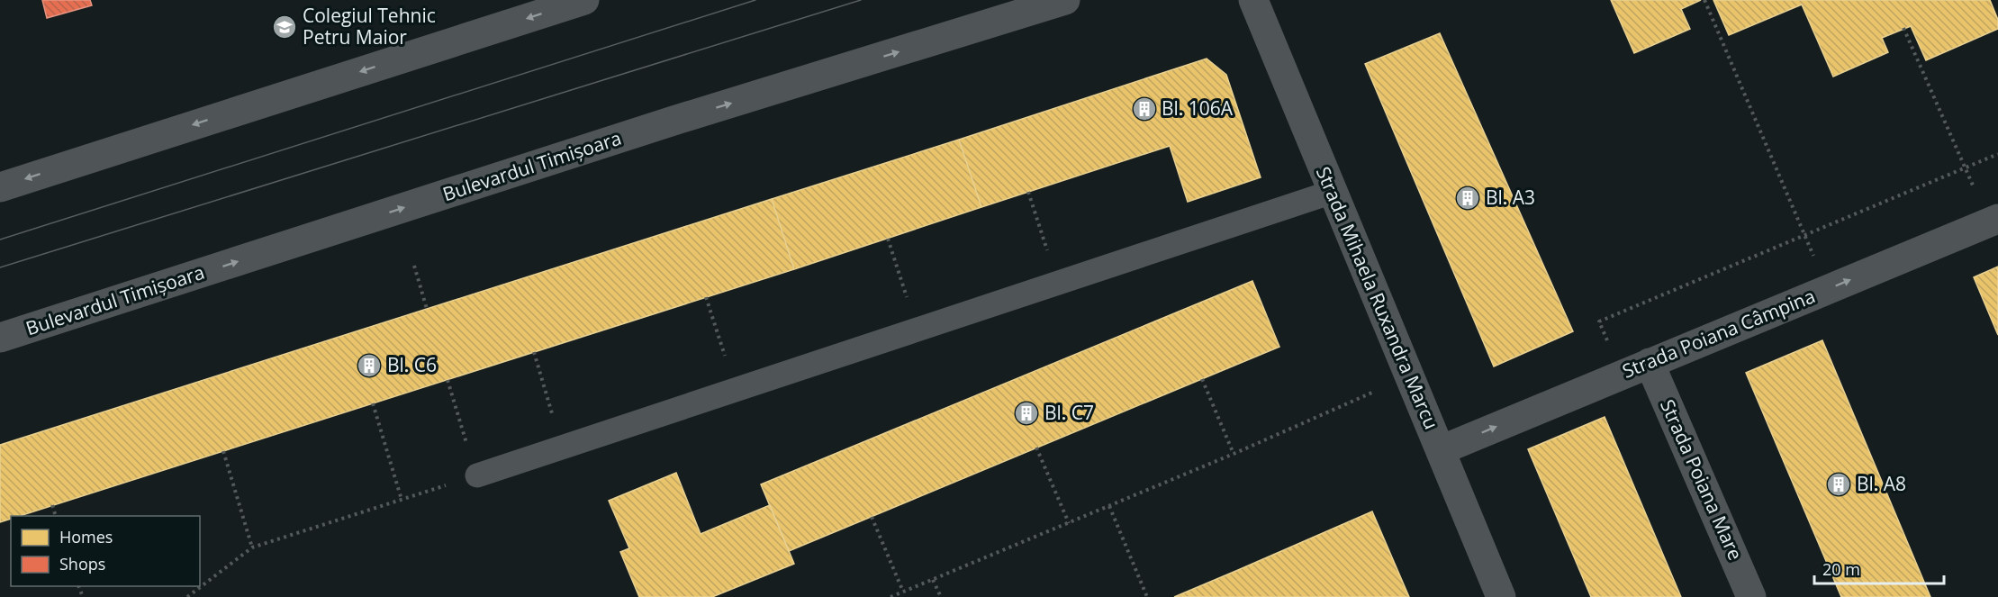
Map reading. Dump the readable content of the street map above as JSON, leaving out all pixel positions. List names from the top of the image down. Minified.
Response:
{"streets":{"main road":["Bulevardul Timișoara","Strada Mihaela Ruxandra Marcu","Strada Poiana Câmpina","Strada Poiana Mare"]},"crossings":[["Strada Mihaela Ruxandra Marcu","Strada Poiana Câmpina"],["Strada Poiana Câmpina","Strada Poiana Mare"]],"one_way":["Strada Poiana Câmpina"],"places":{"school or university":["Colegiul Tehnic Petru Maior"],"building":["Bl. 106A","Bl. A3","Bl. C6","Bl. C7","Bl. A8"]},"legend":["Homes","Shops"],"scale_bar":"20 m"}
